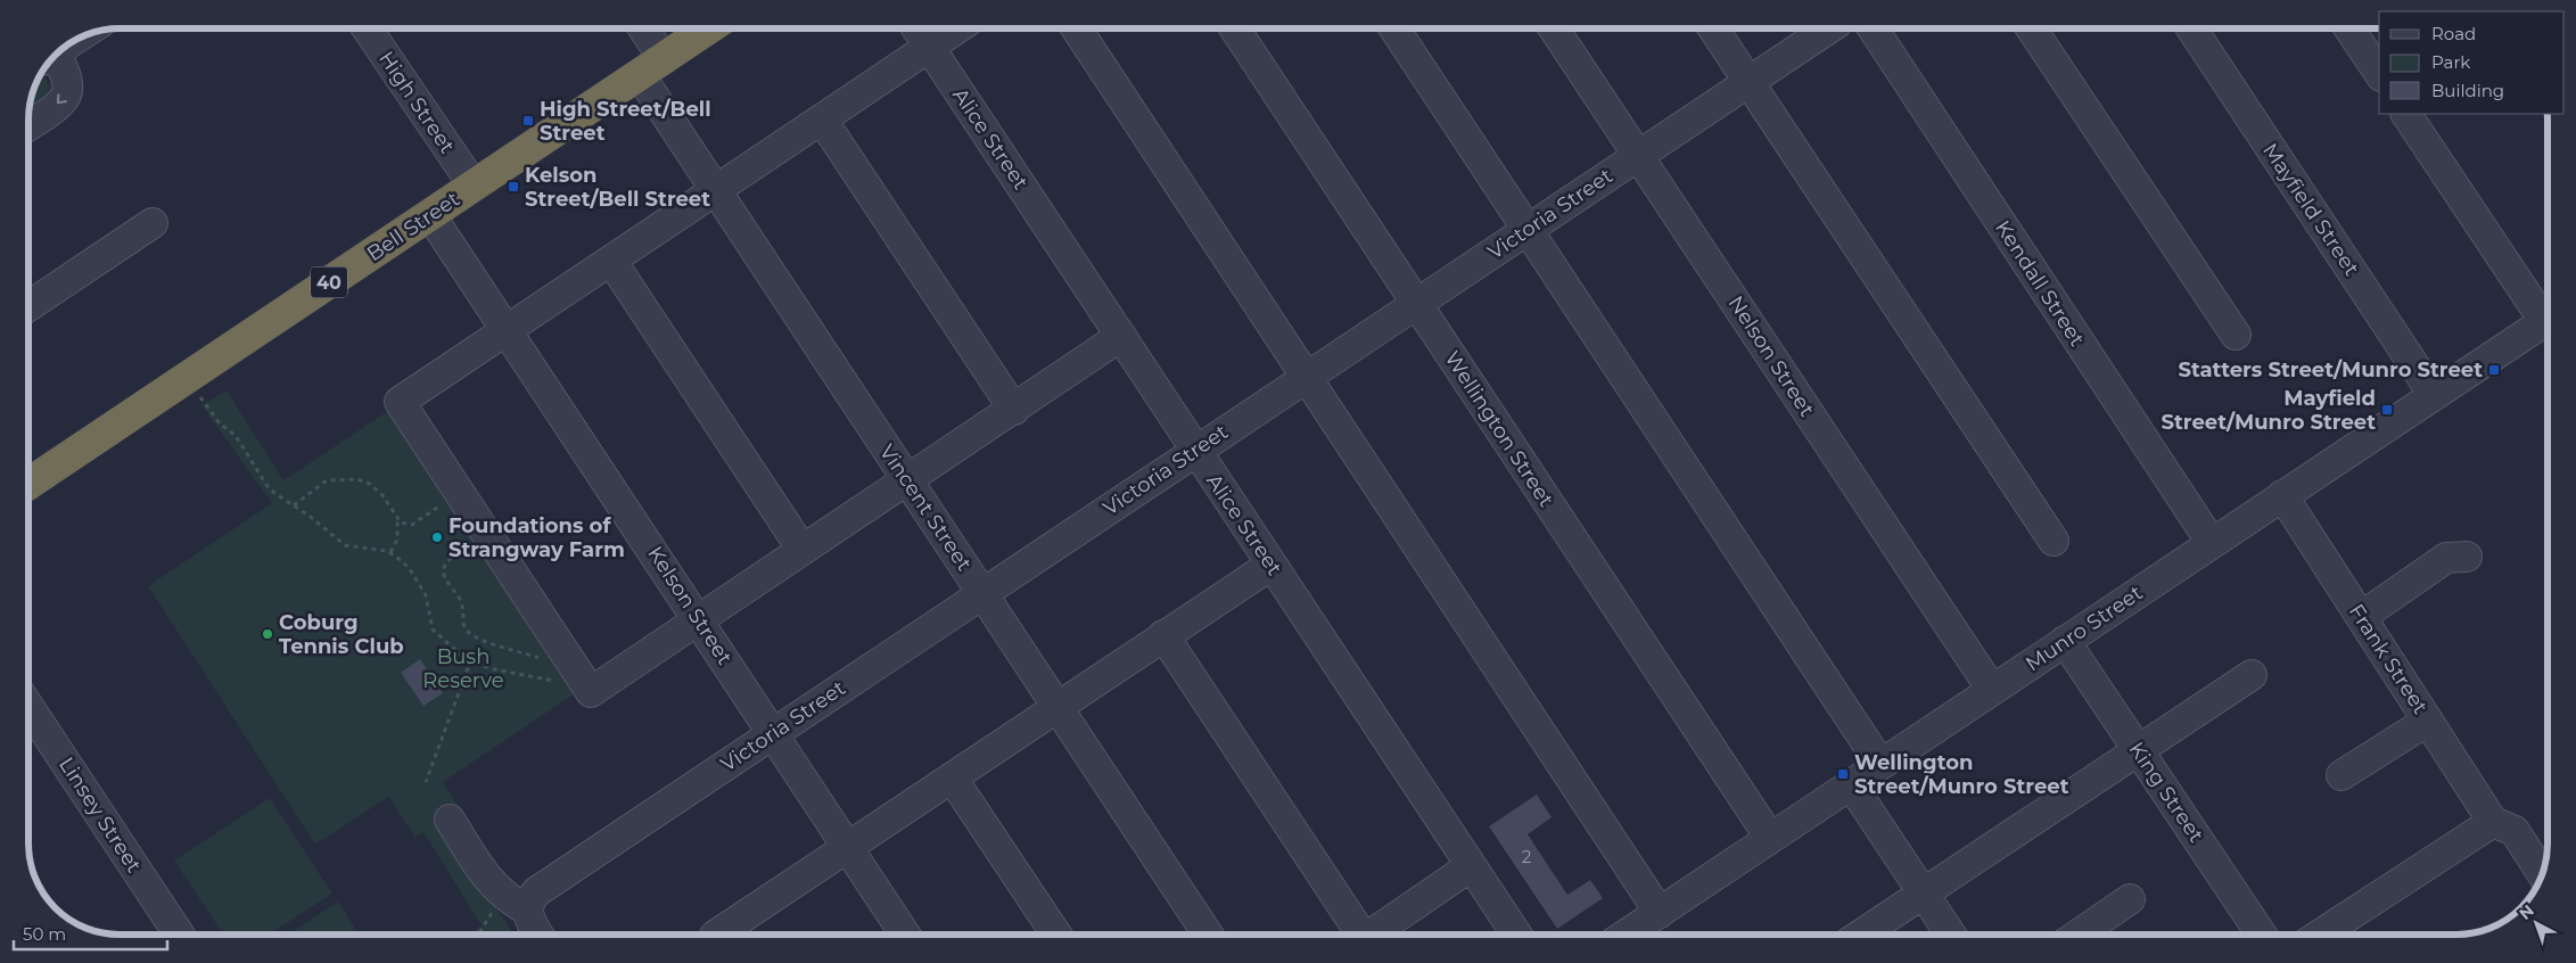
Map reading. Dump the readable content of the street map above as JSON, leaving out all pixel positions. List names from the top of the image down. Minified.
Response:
{"streets":{"highway":["Bell Street","40"],"street":["High Street","Alice Street","Mayfield Street","Victoria Street","Kendall Street","Nelson Street","Wellington Street","Vincent Street","Kelson Street","Munro Street","Frank Street","King Street","Linsey Street"]},"crossings":[["High Street","Bell Street"],["Alice Street","Victoria Street"],["Mayfield Street","Munro Street"],["Victoria Street","Nelson Street"],["Victoria Street","Wellington Street"],["Victoria Street","Vincent Street"],["Victoria Street","Kelson Street"],["Bell Street","Vincent Street"],["Bell Street","Kelson Street"],["Kendall Street","Munro Street"],["Nelson Street","Munro Street"],["Wellington Street","Munro Street"],["Munro Street","Frank Street"],["Munro Street","King Street"]],"parks":["Bush Reserve"],"places":{"transit":["High Street/Bell Street","Kelson Street/Bell Street","Statters Street/Munro Street","Mayfield Street/Munro Street","Wellington Street/Munro Street"],"other":["Foundations of Strangway Farm","Coburg Tennis Club"]},"house_numbers":["2"],"legend":["Road","Park","Building"],"scale_bar":"50 m","north":"top left"}
